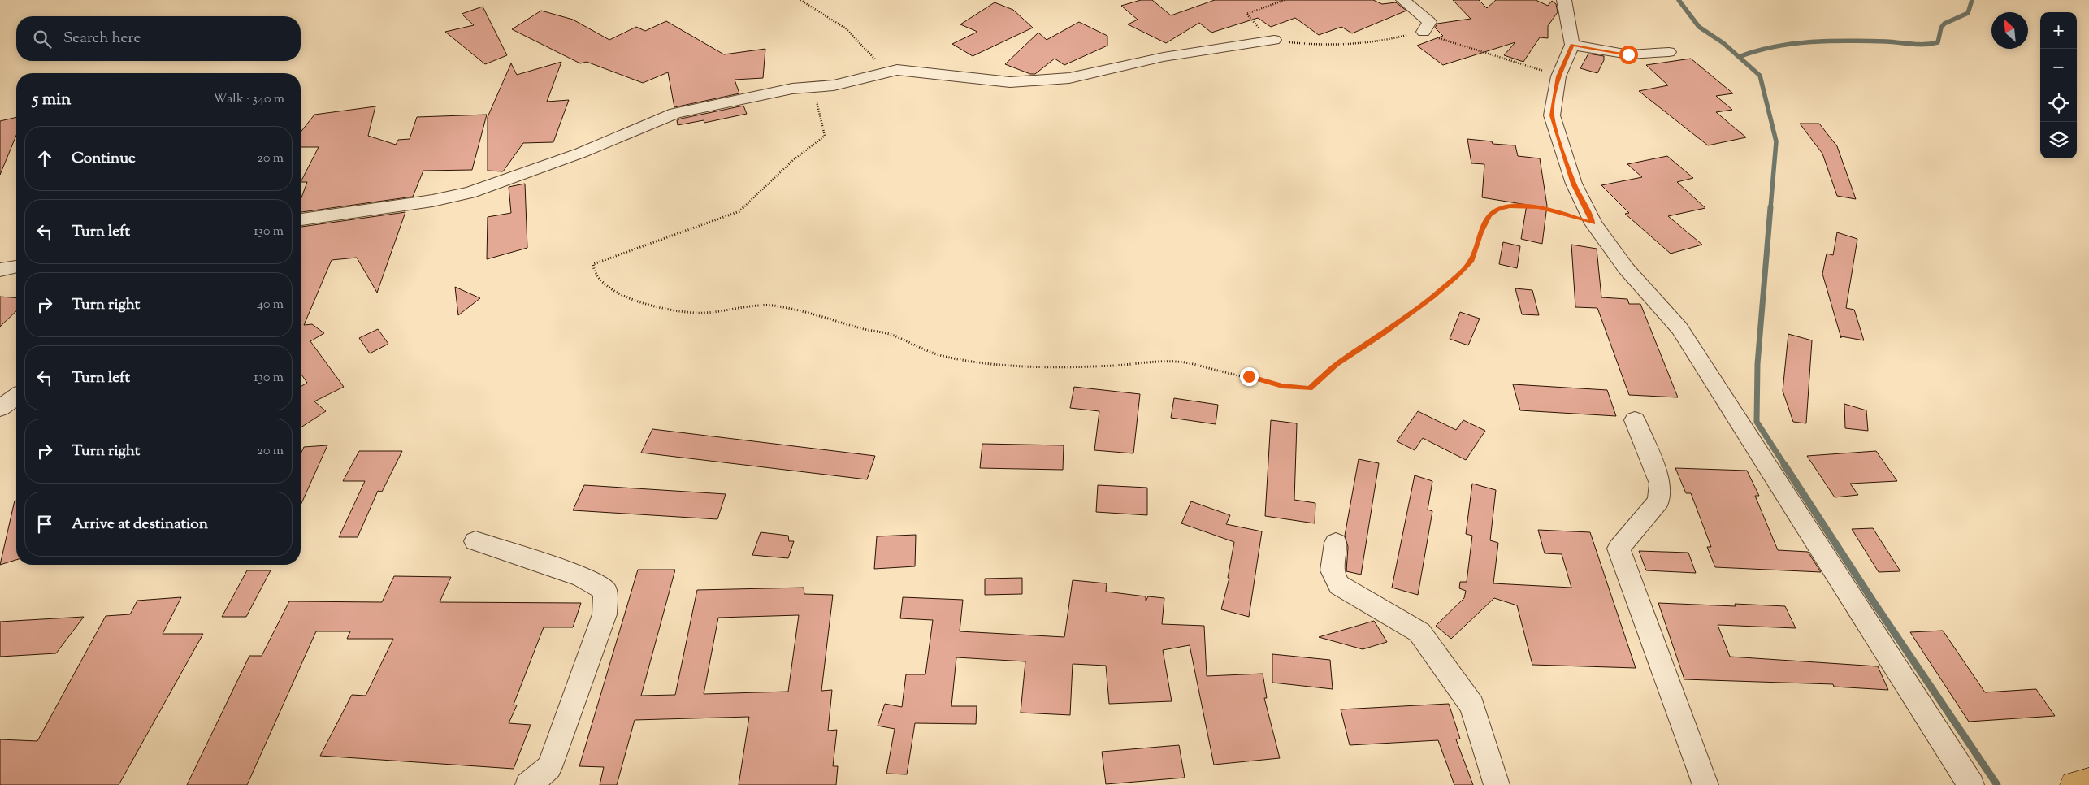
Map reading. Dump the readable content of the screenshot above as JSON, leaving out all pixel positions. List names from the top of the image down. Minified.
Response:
{"north":"top left","page":{"map_buttons":["+","−"],"search":"Search here","heading":["5 min","Walk · 340 m"],"list":[["Continue","20 m"],["Turn left","130 m"],["Turn right","40 m"],["Turn left","130 m"],["Turn right","20 m"],"Arrive at destination"]}}
